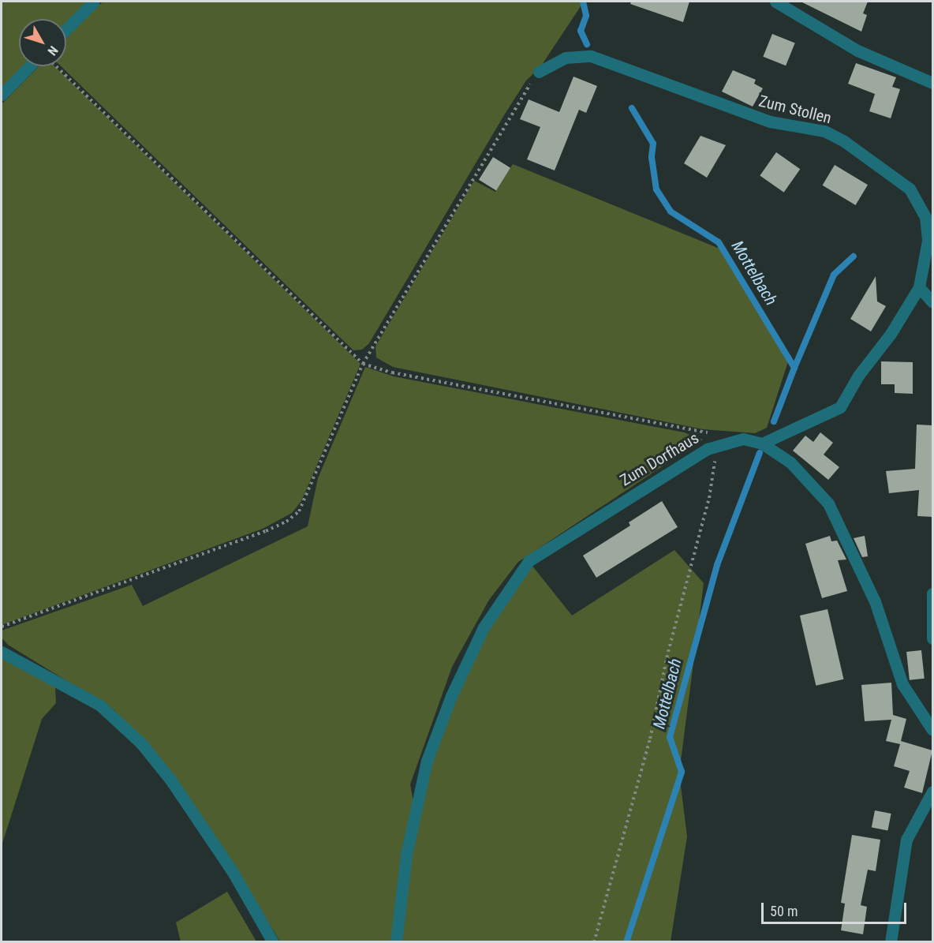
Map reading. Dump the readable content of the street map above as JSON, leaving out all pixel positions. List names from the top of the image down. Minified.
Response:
{"streets":{"street":["Zum Stollen","Zum Dorfhaus"]},"crossings":[["Zum Stollen","Zum Dorfhaus"]],"water":["Mottelbach"],"scale_bar":"50 m","north":"bottom right"}
